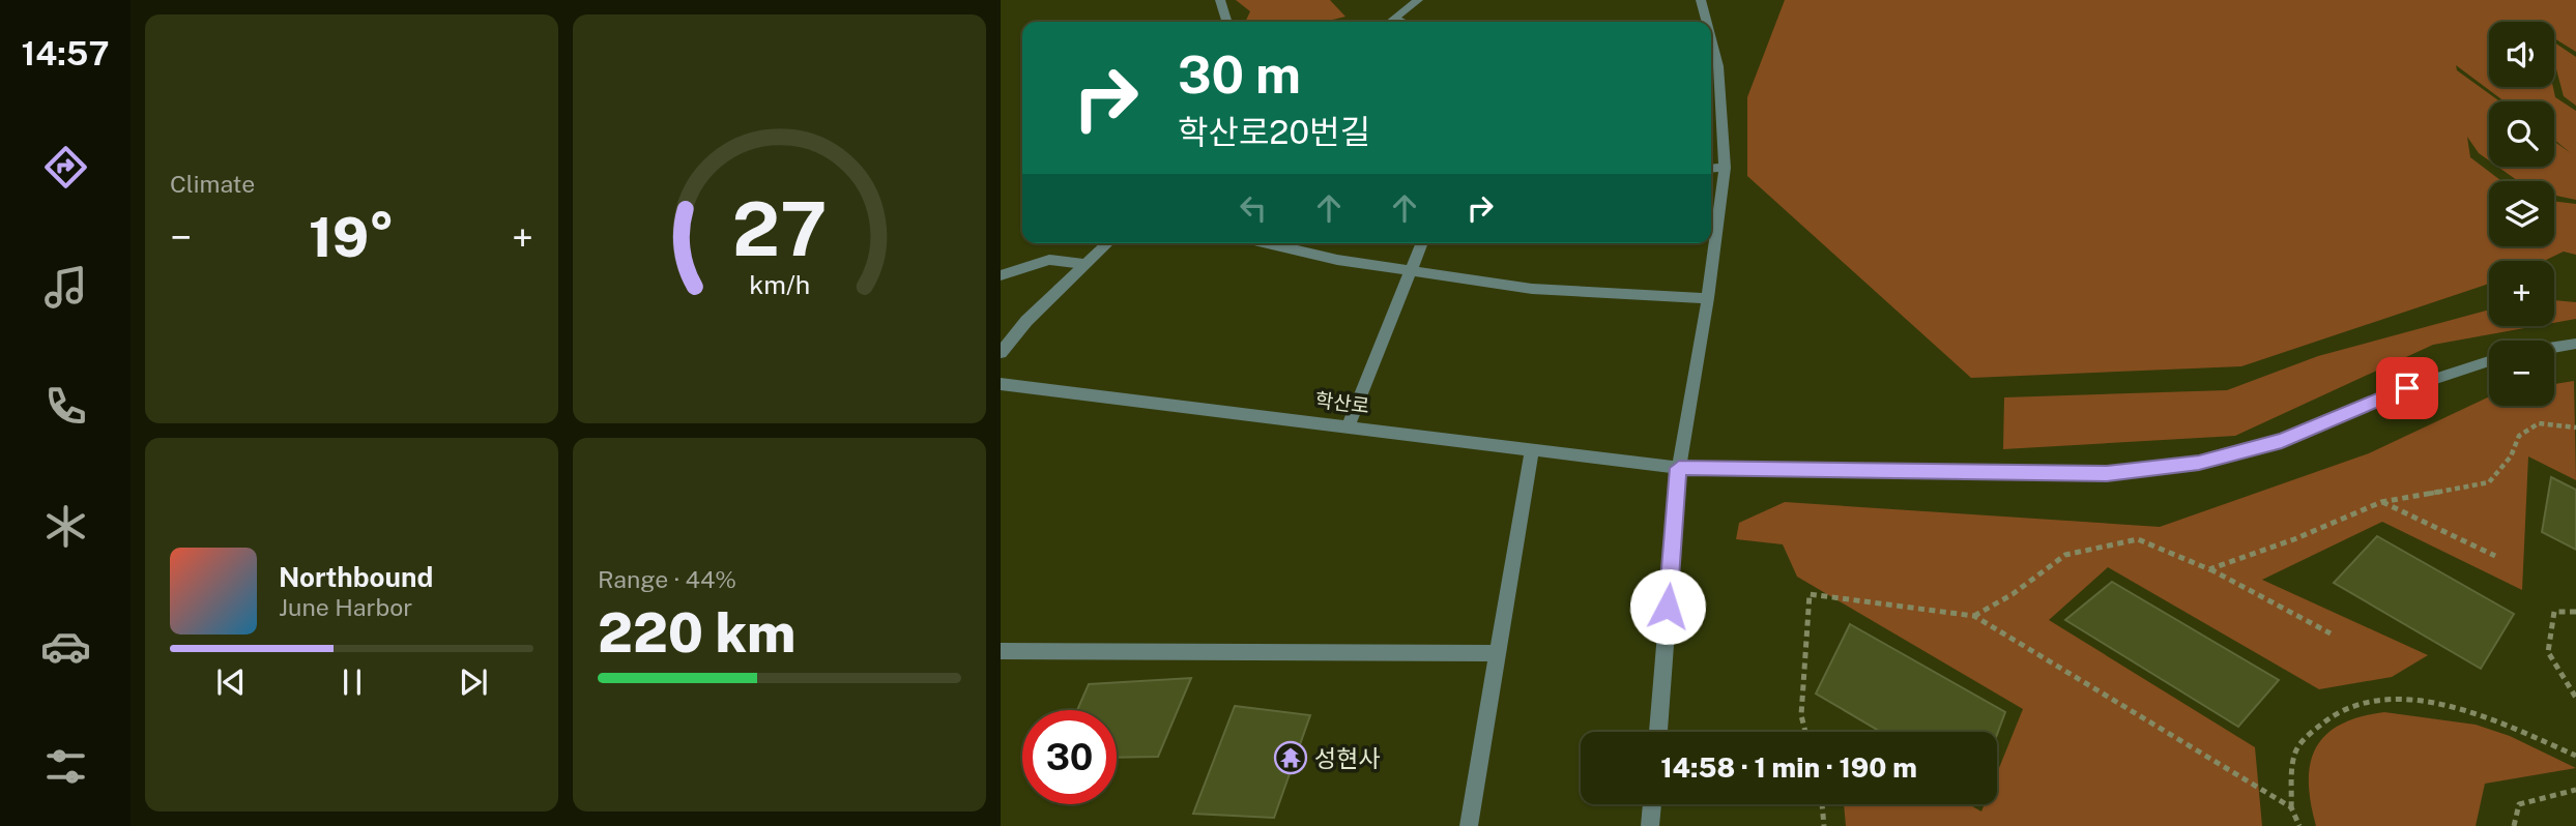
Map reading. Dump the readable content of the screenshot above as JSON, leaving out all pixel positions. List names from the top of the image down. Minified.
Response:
{"streets":{"street":["학산로"]},"places":{"temple":["성현사"]},"page":{"tabs":"14:57","tile":["Climate",["Range · 44%","220 km"]],"map_buttons":["+","−"],"turn":["30 m","학산로20번길"],"heat":["−","19°","+"],"song":["Northbound","June Harbor"],"limit":"30","trip":"14:58 · 1 min · 190 m","gauge":["27","km/h"]}}
